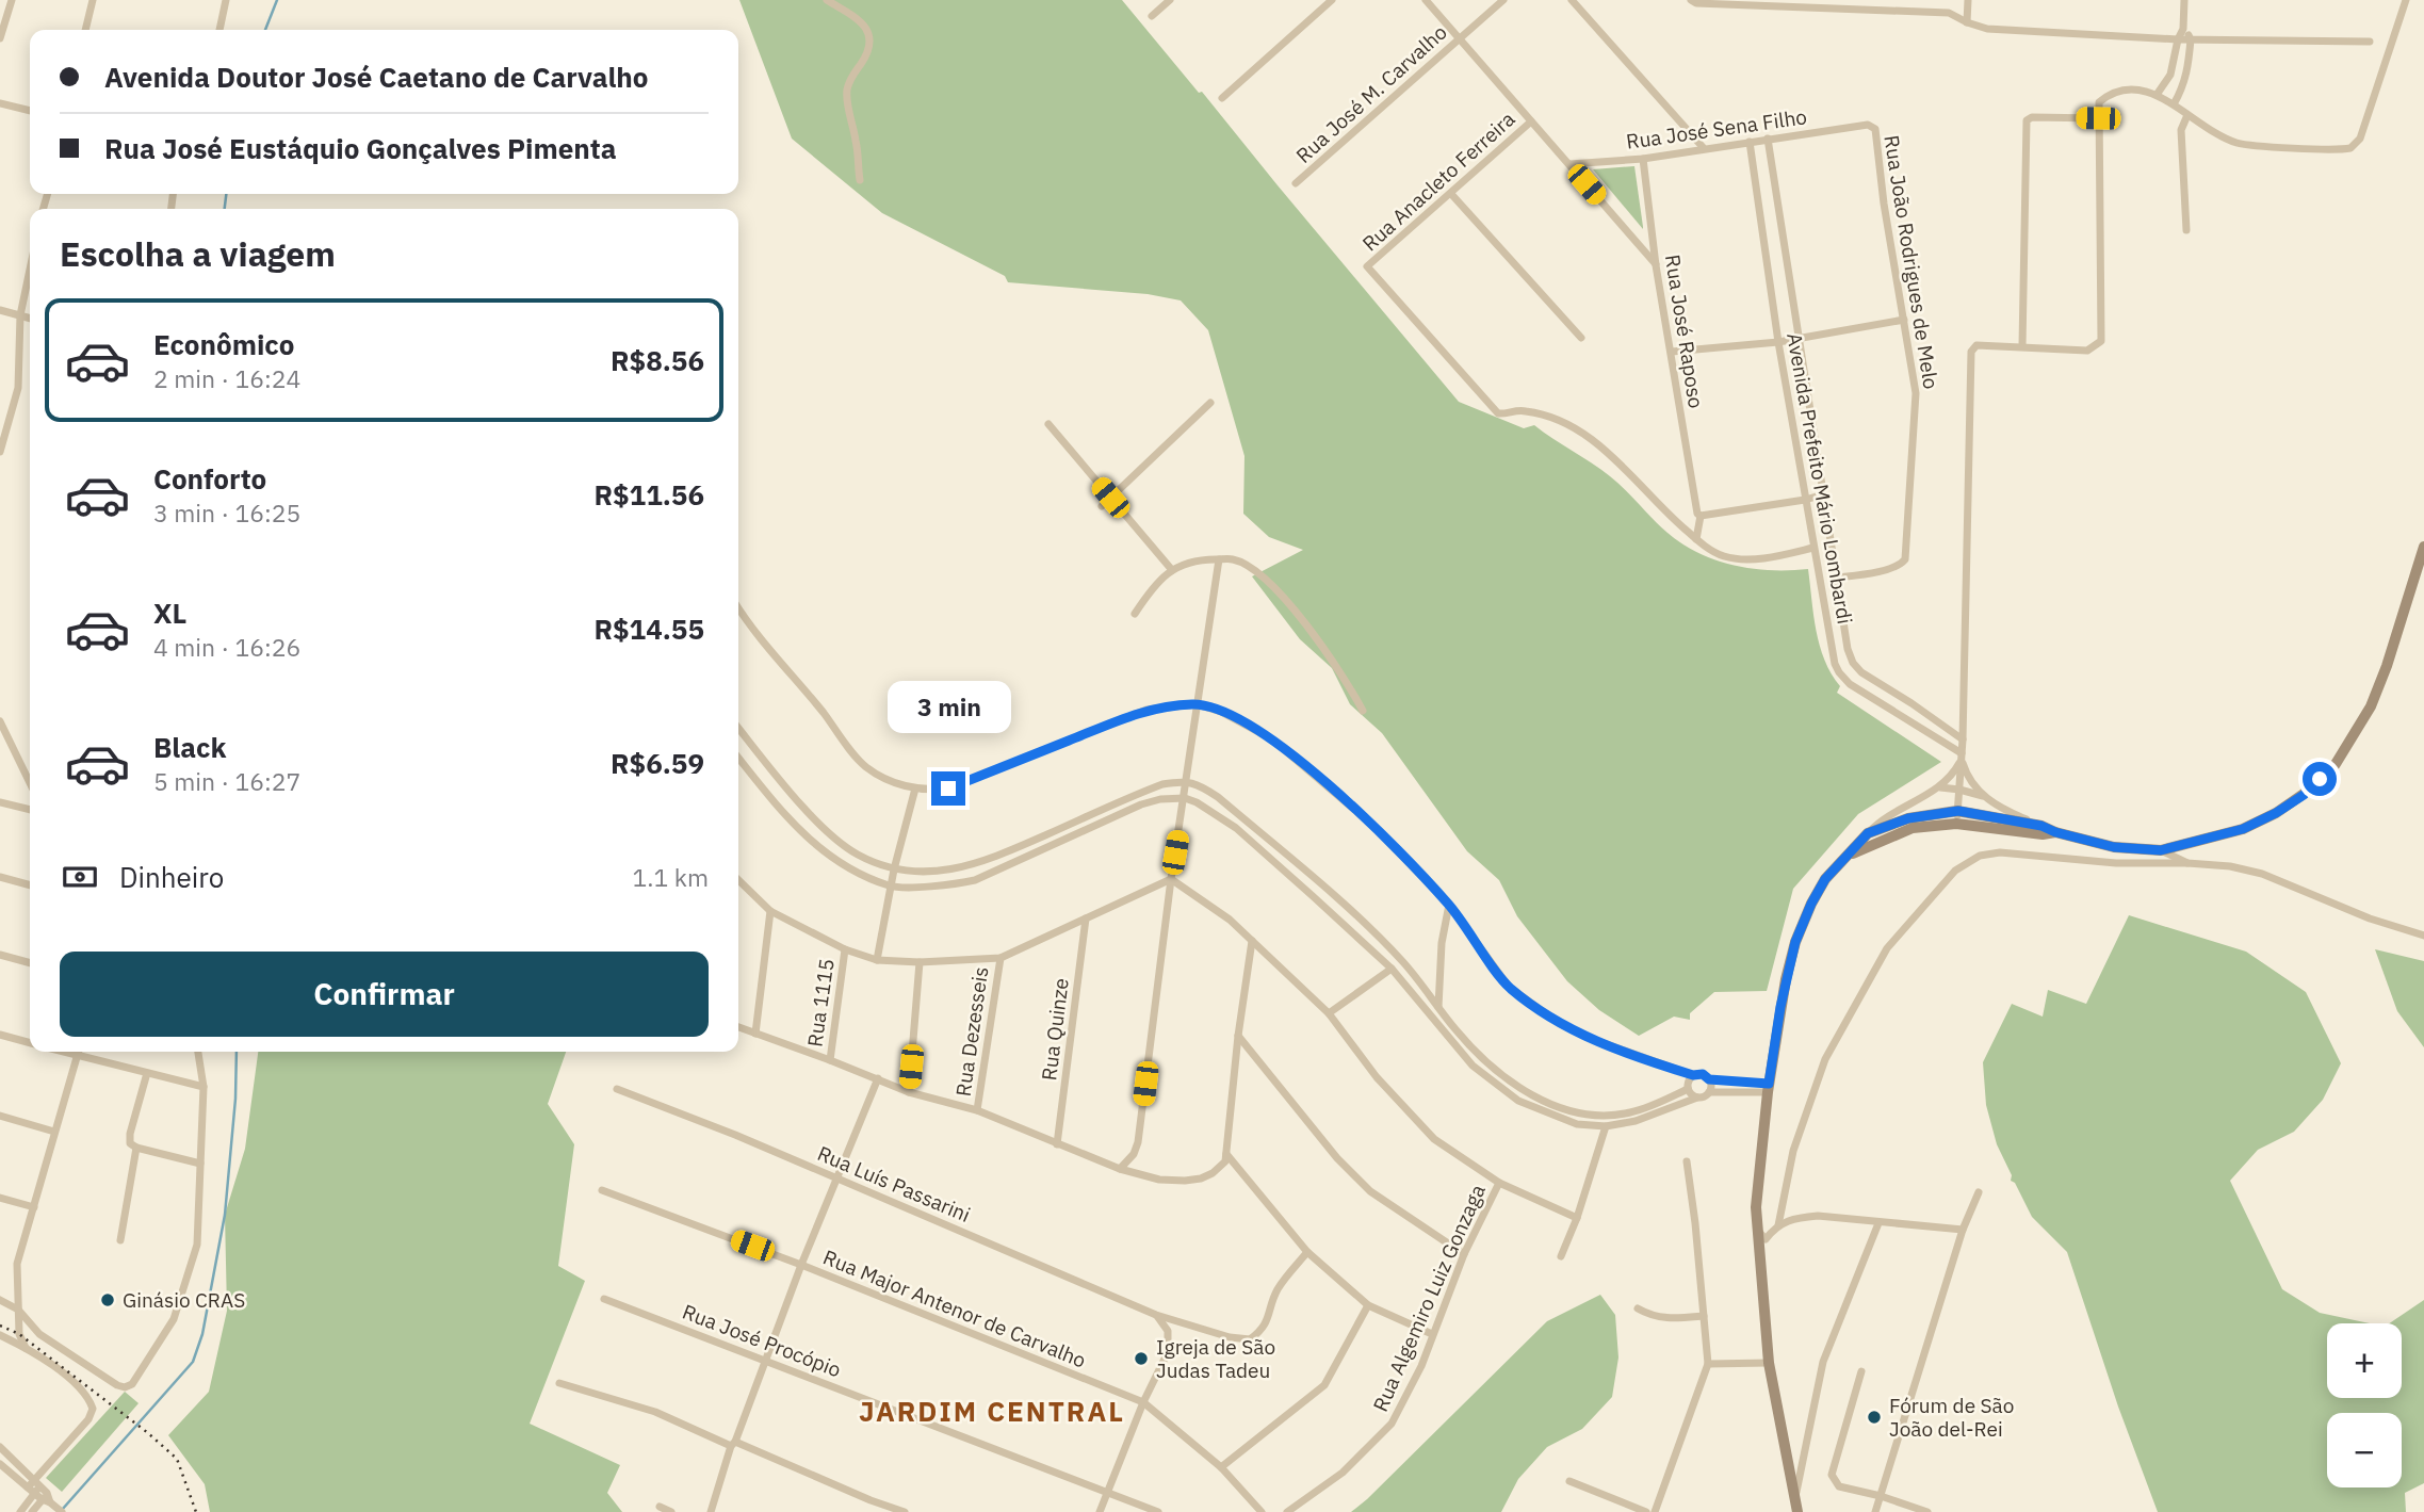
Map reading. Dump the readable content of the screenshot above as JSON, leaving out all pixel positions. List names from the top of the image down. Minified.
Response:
{"streets":{"street":["Rua José M. Carvalho","Rua José Sena Filho","Rua Anacleto Ferreira","Rua João Rodrigues de Melo","Rua José Raposo","Avenida Prefeito Mário Lombardi","Rua 1115","Rua Quinze","Rua Dezesseis","Rua Luís Passarini","Rua Algemiro Luiz Gonzaga","Rua Major Antenor de Carvalho","Rua José Procópio"]},"crossings":[["Rua José Sena Filho","Rua João Rodrigues de Melo"],["Rua José Sena Filho","Rua José Raposo"],["Rua José Sena Filho","Avenida Prefeito Mário Lombardi"],["Rua Anacleto Ferreira","Rua José Raposo"],["Rua João Rodrigues de Melo","Avenida Prefeito Mário Lombardi"]],"districts":["JARDIM CENTRAL"],"places":["Ginásio CRAS","Igreja de São Judas Tadeu","Fórum de São João del-Rei"],"page":{"banner":["Avenida Doutor José Caetano de Carvalho","Rua José Eustáquio Gonçalves Pimenta"],"heading":"Escolha a viagem","list":[{"name":"Econômico","note":"2 min · 16:24","value":"R$8.56"},{"name":"Conforto","note":"3 min · 16:25","value":"R$11.56"},{"name":"XL","note":"4 min · 16:26","value":"R$14.55"},{"name":"Black","note":"5 min · 16:27","value":"R$6.59"}],"bubble":"3 min","pay":["Dinheiro","1.1 km"],"buttons":"Confirmar","map_buttons":["+","−"]}}
